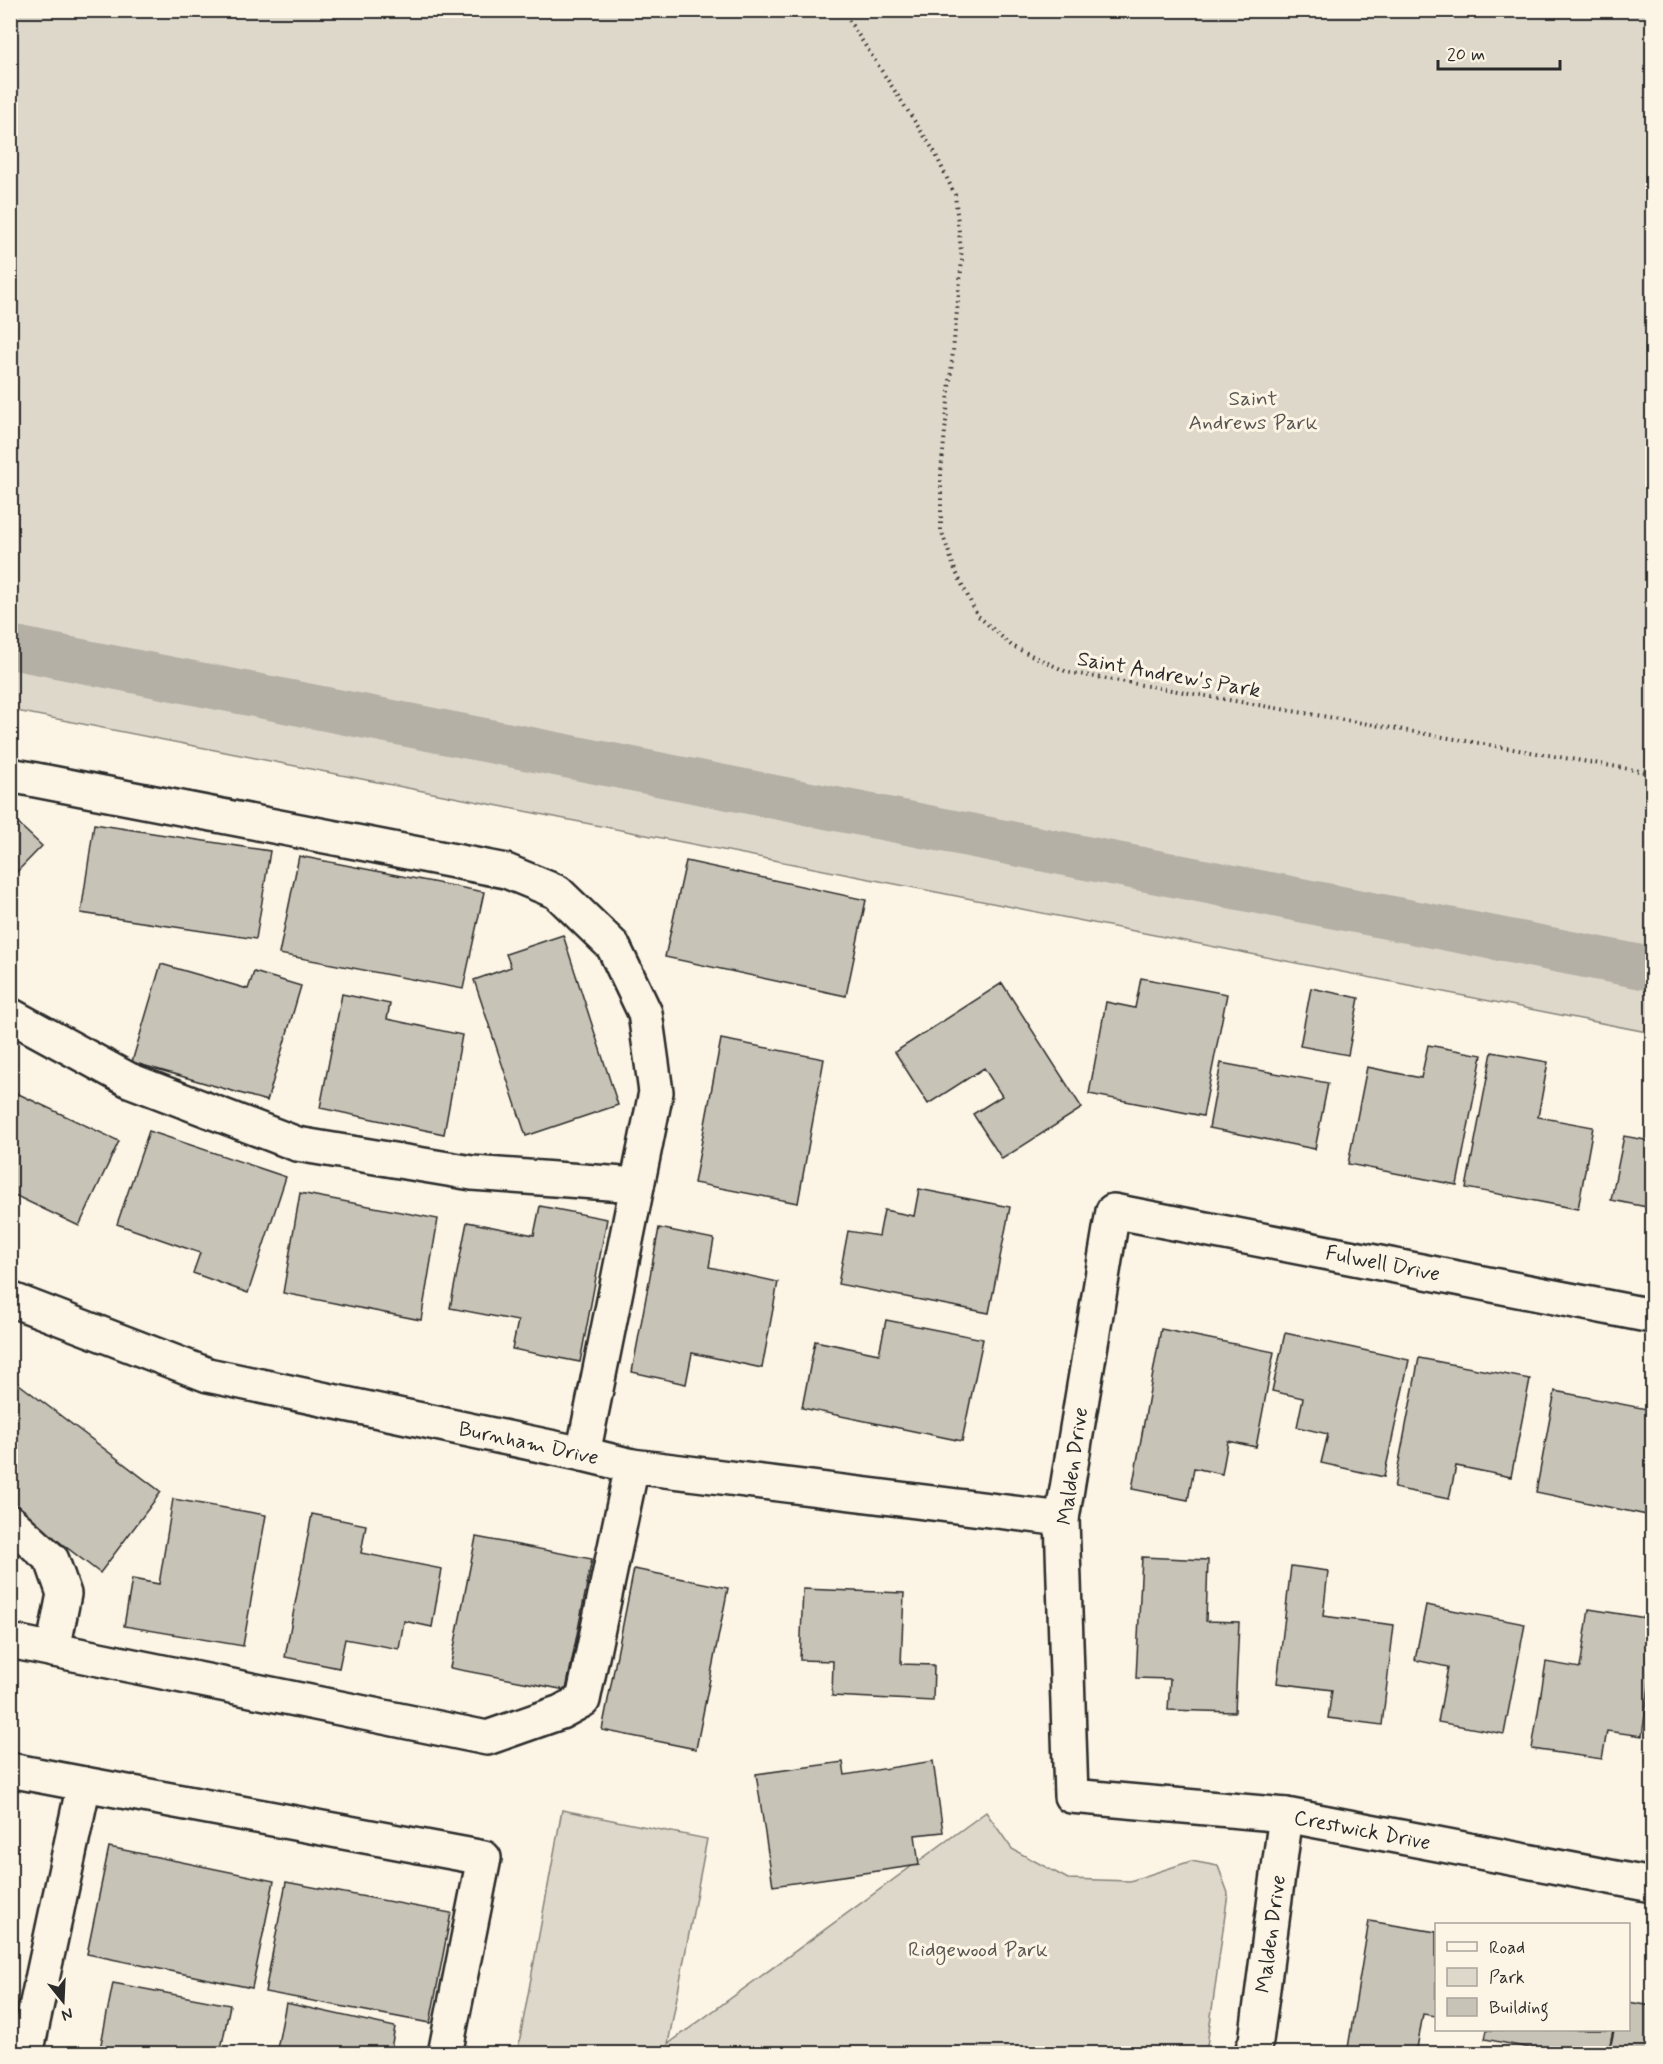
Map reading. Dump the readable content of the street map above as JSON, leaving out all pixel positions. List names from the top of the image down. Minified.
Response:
{"streets":{"street":["Fulwell Drive","Burnham Drive","Malden Drive","Crestwick Drive"],"path":["Saint Andrew's Park"]},"crossings":[["Fulwell Drive","Malden Drive"],["Burnham Drive","Malden Drive"],["Malden Drive","Crestwick Drive"]],"parks":["Saint Andrews Park","Ridgewood Park"],"legend":["Road","Park","Building"],"scale_bar":"20 m","north":"bottom"}
